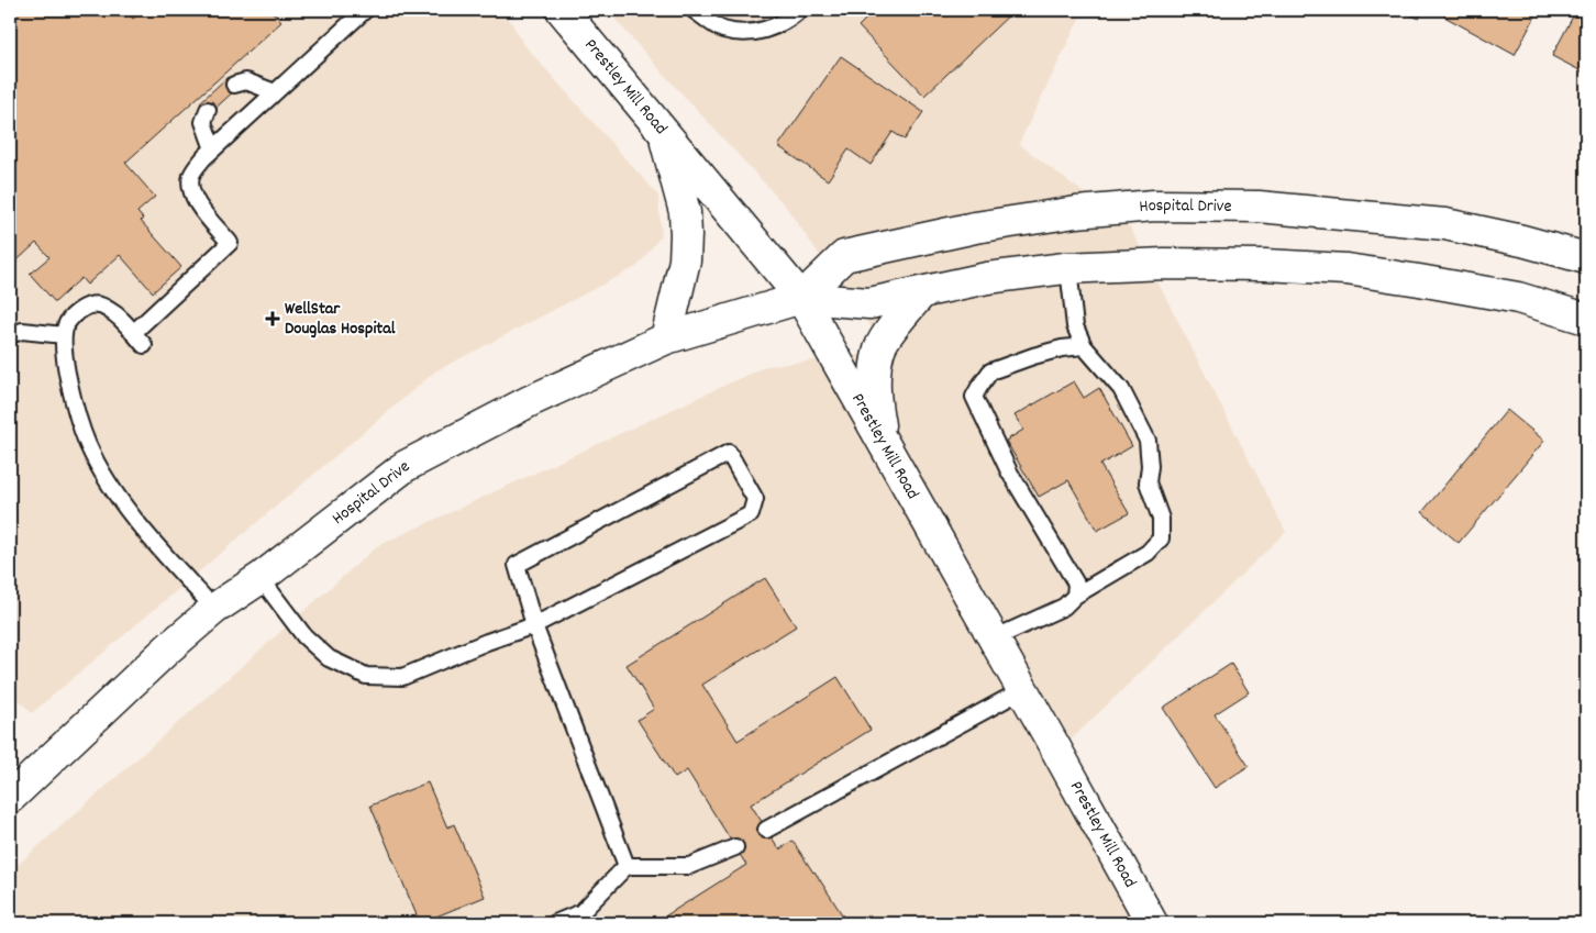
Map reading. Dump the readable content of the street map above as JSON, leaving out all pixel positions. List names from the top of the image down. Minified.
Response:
{"streets":{"street":["Prestley Mill Road","Hospital Drive"]},"crossings":[["Prestley Mill Road","Hospital Drive"]],"places":{"health":["WellStar Douglas Hospital"]}}
